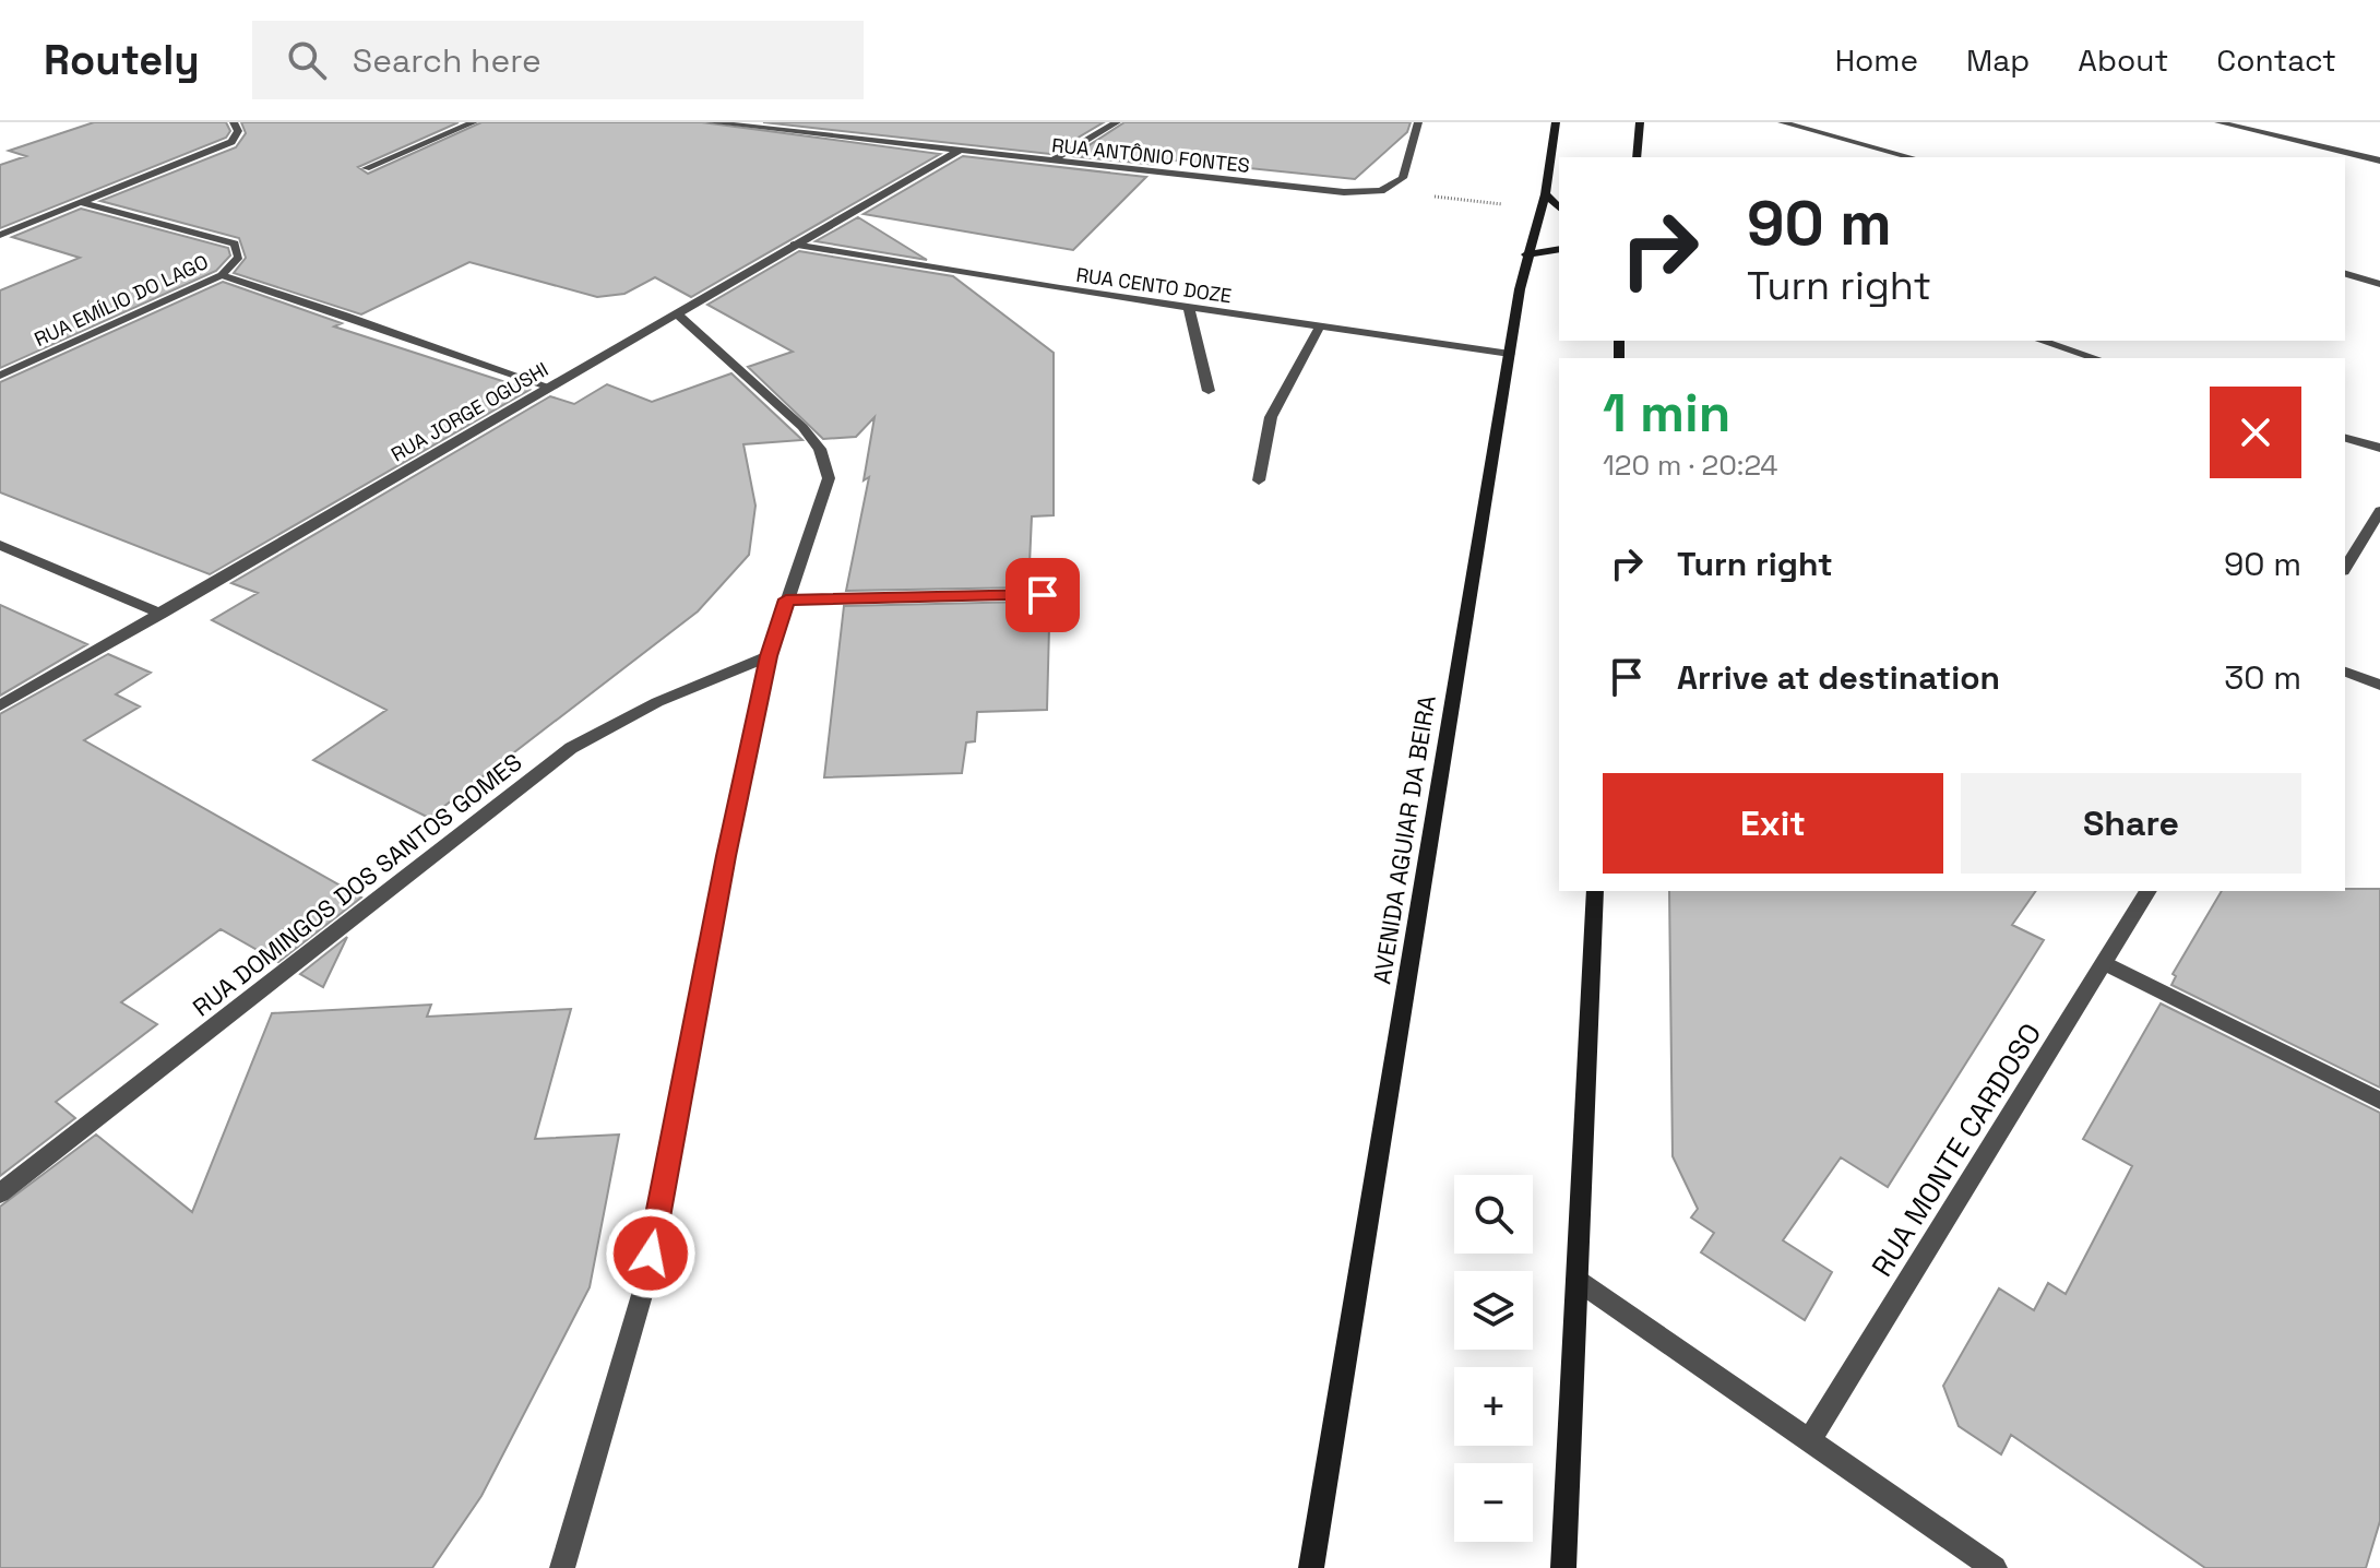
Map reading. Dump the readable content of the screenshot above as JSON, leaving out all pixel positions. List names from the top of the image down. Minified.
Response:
{"streets":{"main road":["AVENIDA AGUIAR DA BEIRA"],"street":["RUA ANTÔNIO FONTES","RUA CENTO DOZE","RUA EMÍLIO DO LAGO","RUA JORGE OGUSHI","RUA DOMINGOS DOS SANTOS GOMES","RUA MONTE CARDOSO"]},"crossings":[["RUA ANTÔNIO FONTES","RUA JORGE OGUSHI"],["RUA CENTO DOZE","RUA JORGE OGUSHI"],["RUA CENTO DOZE","AVENIDA AGUIAR DA BEIRA"]],"page":{"header":"Routely","search":"Search here","nav":["Home","Map","About","Contact"],"turn":["90 m","Turn right"],"heading":["1 min","120 m · 20:24"],"list":[{"name":"Turn right","value":"90 m"},{"name":"Arrive at destination","value":"30 m"}],"buttons":["Exit","Share"],"map_buttons":["+","−"]}}
